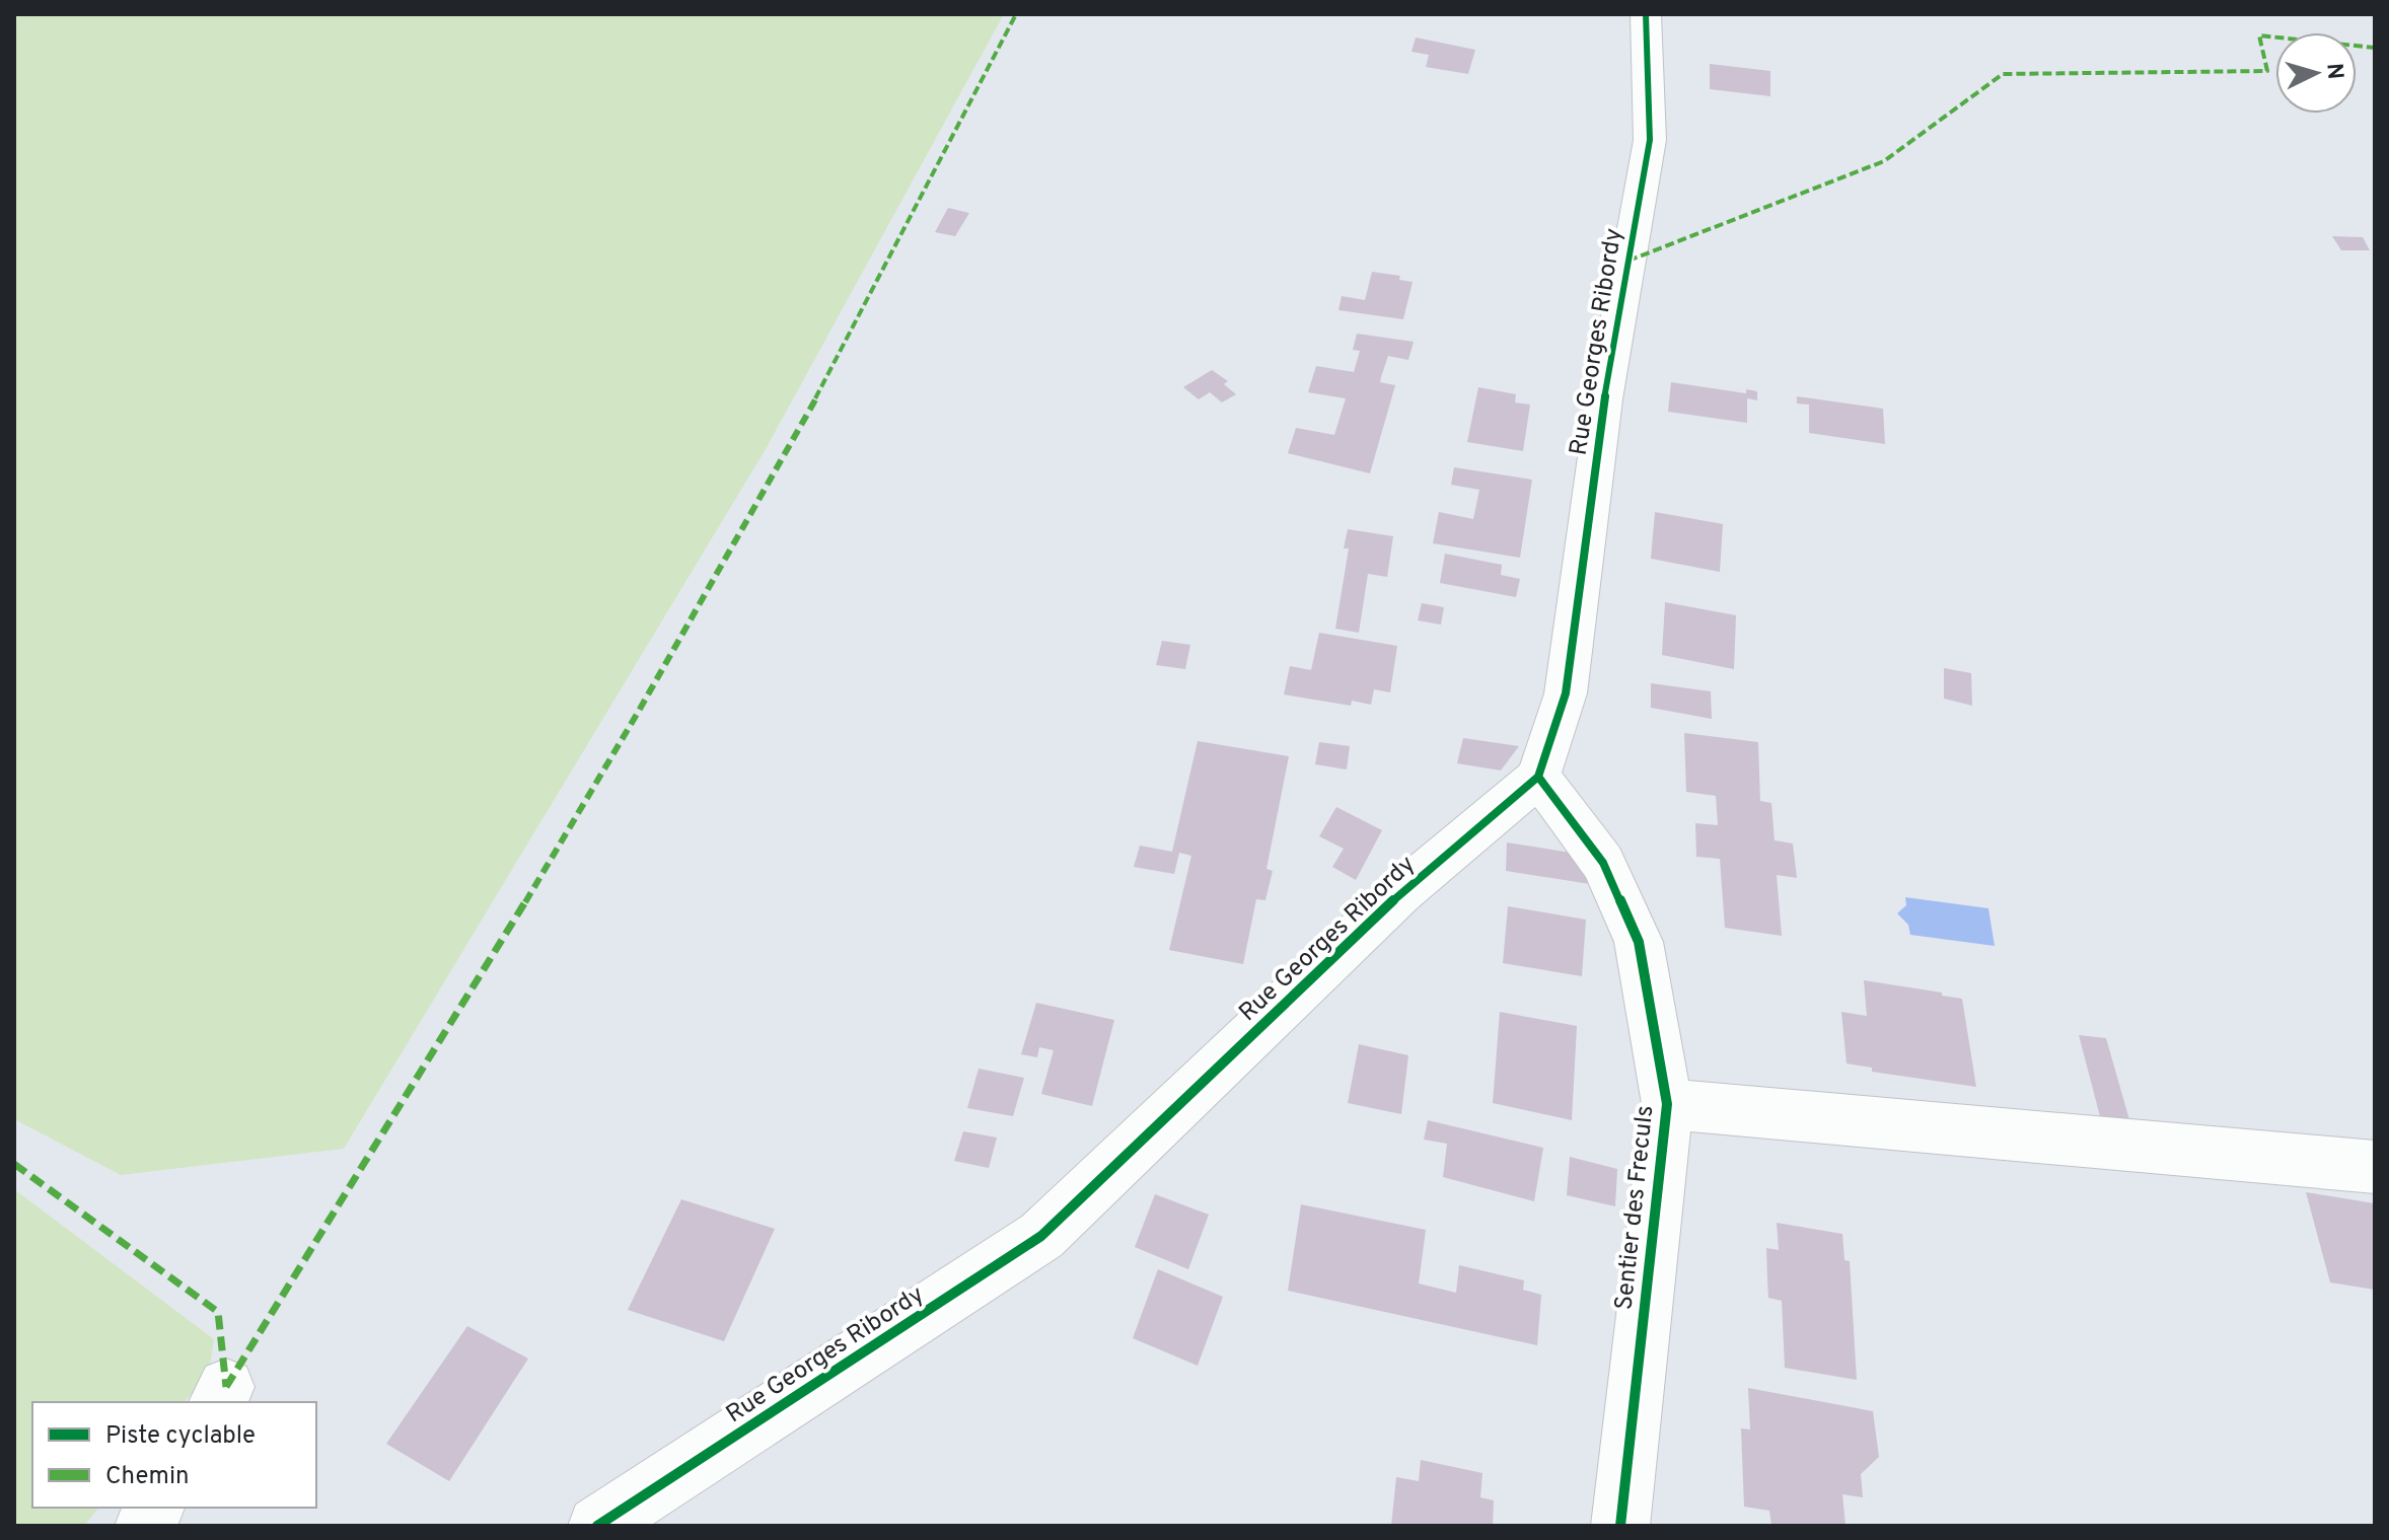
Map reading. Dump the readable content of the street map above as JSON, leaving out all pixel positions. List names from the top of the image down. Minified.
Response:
{"streets":{"street":["Rue Georges Ribordy","Sentier des Freculs"]},"crossings":[["Rue Georges Ribordy","Sentier des Freculs"]],"legend":["Piste cyclable","Chemin"],"north":"right"}
